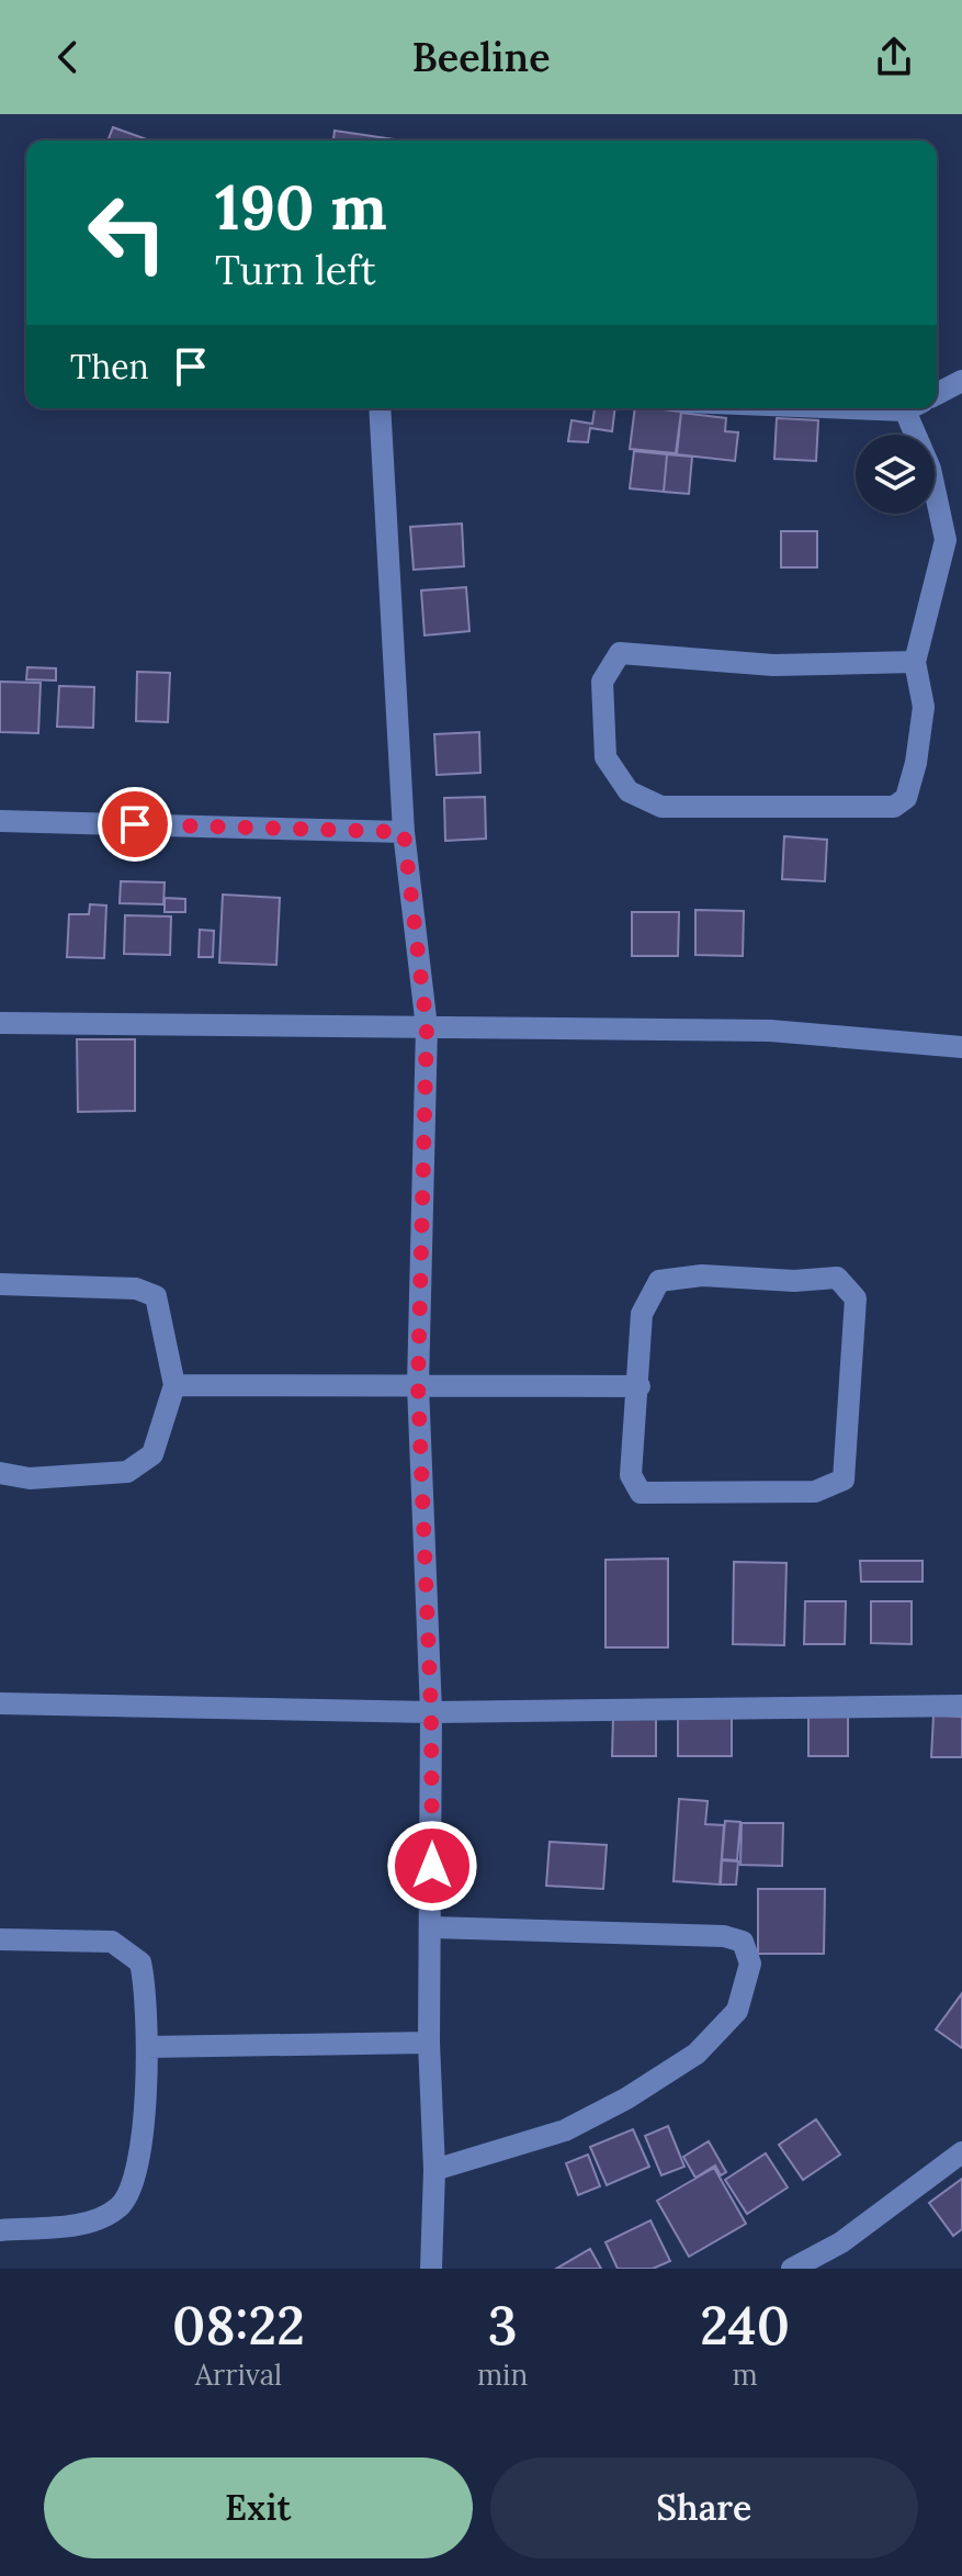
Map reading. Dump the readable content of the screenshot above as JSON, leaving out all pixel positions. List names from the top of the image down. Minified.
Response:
{"page":{"header":"Beeline","turn":["190 m","Turn left"],"then":"Then","eta":["08:22","Arrival","3","min","240","m"],"buttons":["Exit","Share"]}}
